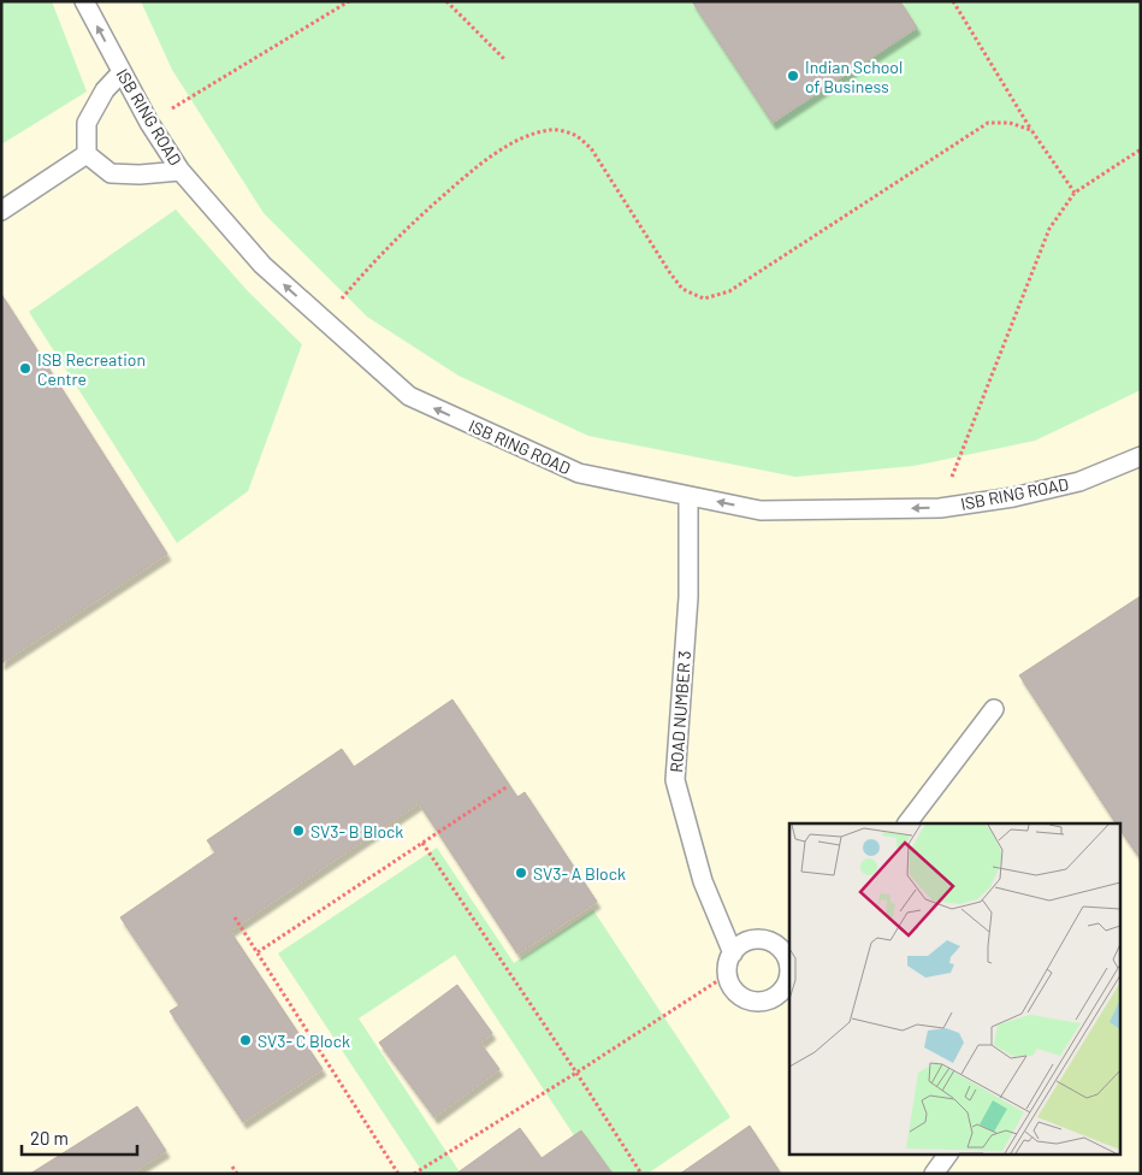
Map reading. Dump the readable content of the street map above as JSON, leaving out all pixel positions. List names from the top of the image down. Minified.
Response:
{"streets":{"lane":["ISB RING ROAD","ROAD NUMBER 3"]},"crossings":[["ISB RING ROAD","ROAD NUMBER 3"]],"one_way":["ISB RING ROAD"],"places":["Indian School of Business","ISB Recreation Centre","SV3- B Block","SV3- A Block","SV3- C Block"],"scale_bar":"20 m"}
